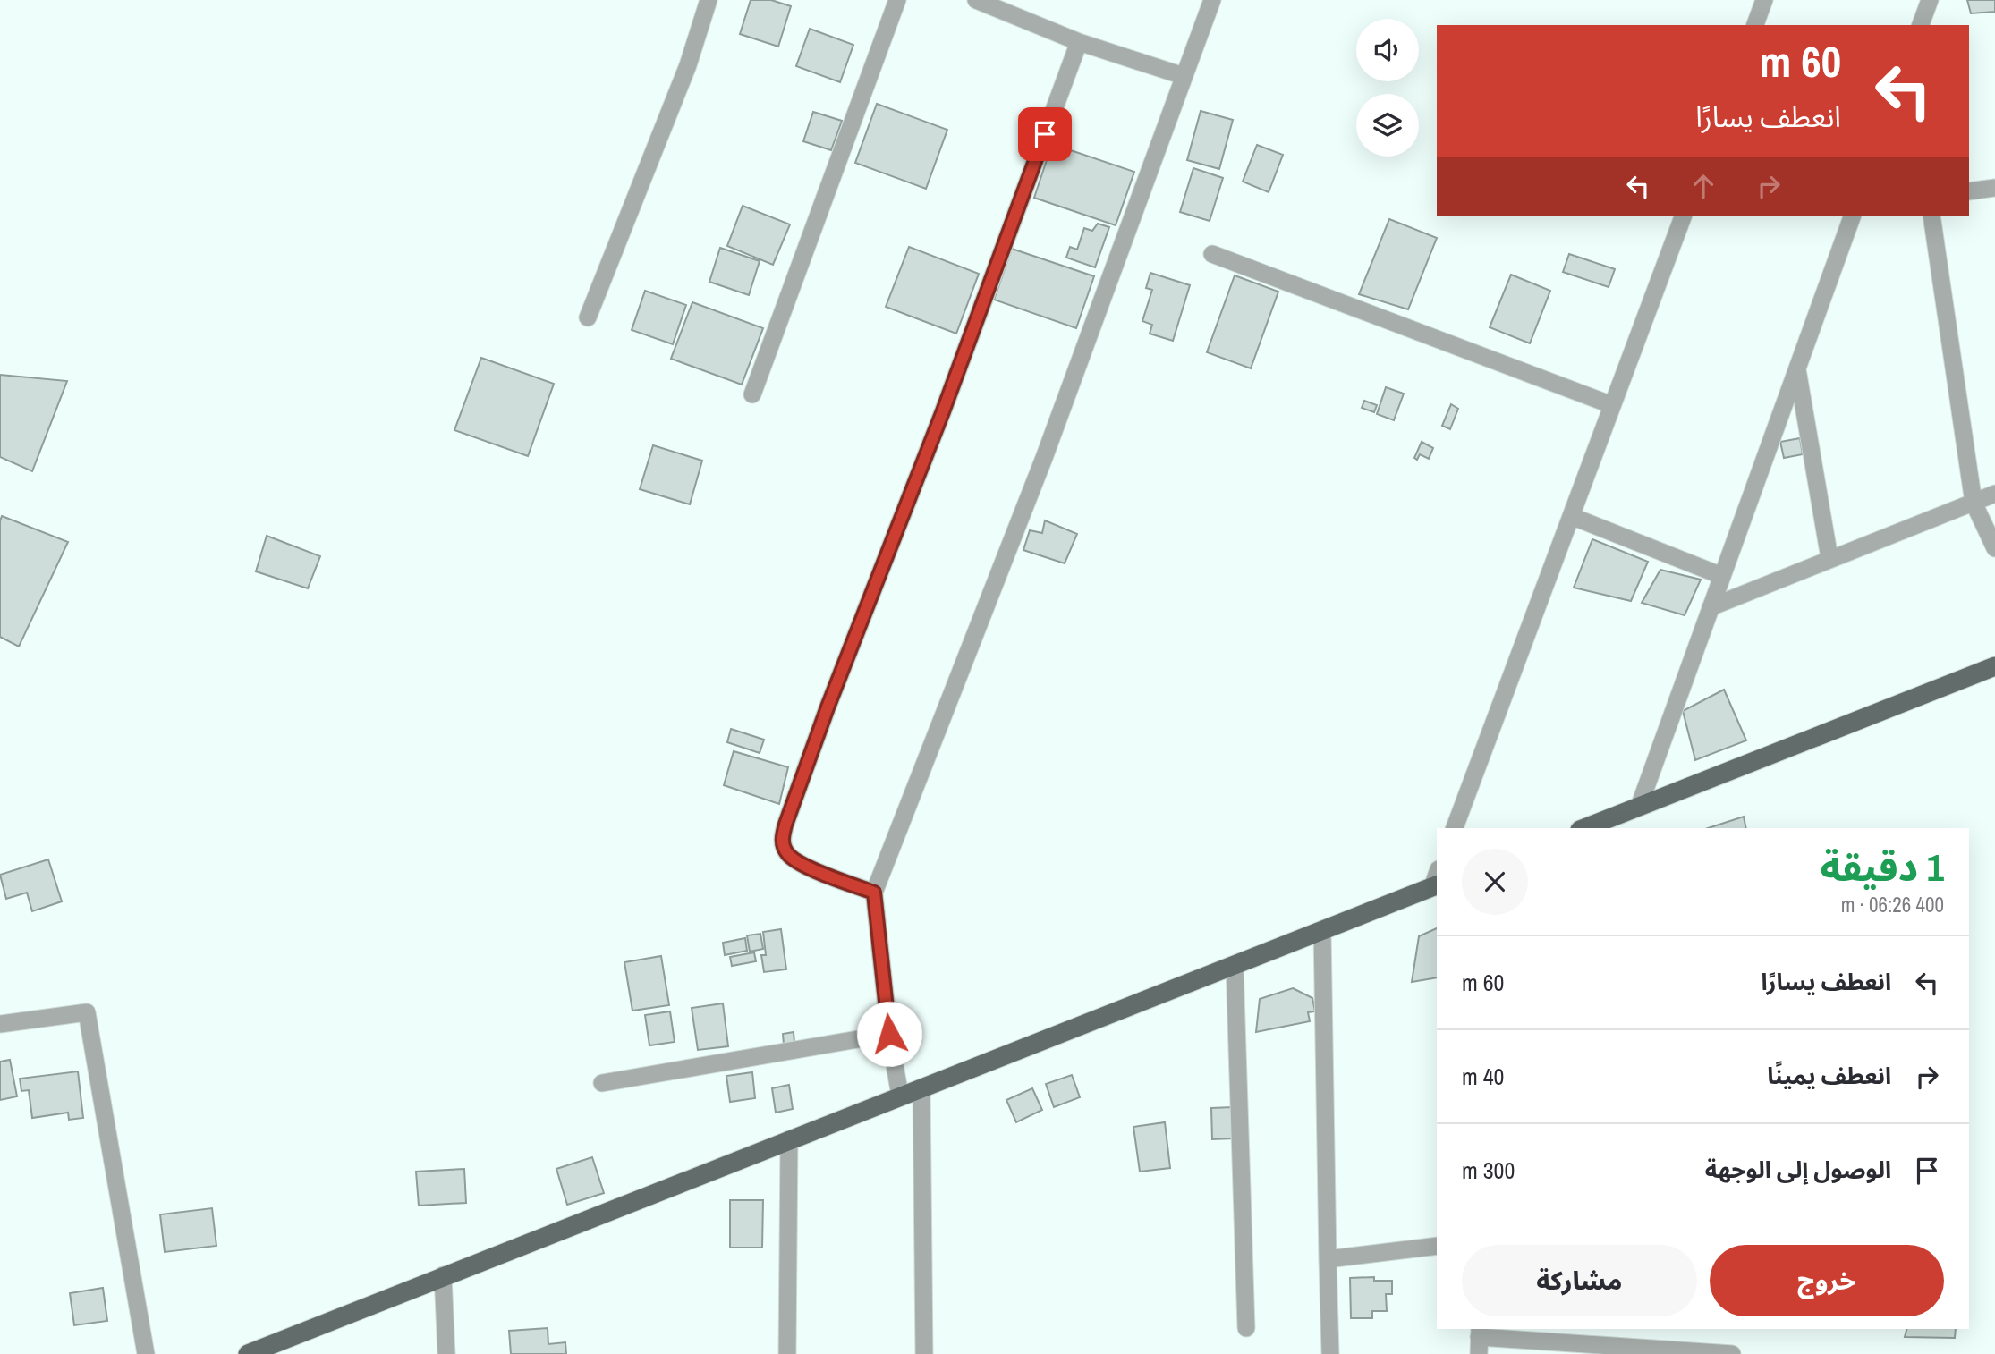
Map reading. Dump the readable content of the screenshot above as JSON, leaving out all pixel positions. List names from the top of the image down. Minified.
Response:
{"page":{"turn":["60 m","انعطف يسارًا"],"heading":["1 دقيقة","400 m · 06:26"],"list":[{"name":"انعطف يسارًا","value":"60 m"},{"name":"انعطف يمينًا","value":"40 m"},{"name":"الوصول إلى الوجهة","value":"300 m"}],"buttons":["خروج","مشاركة"]}}
